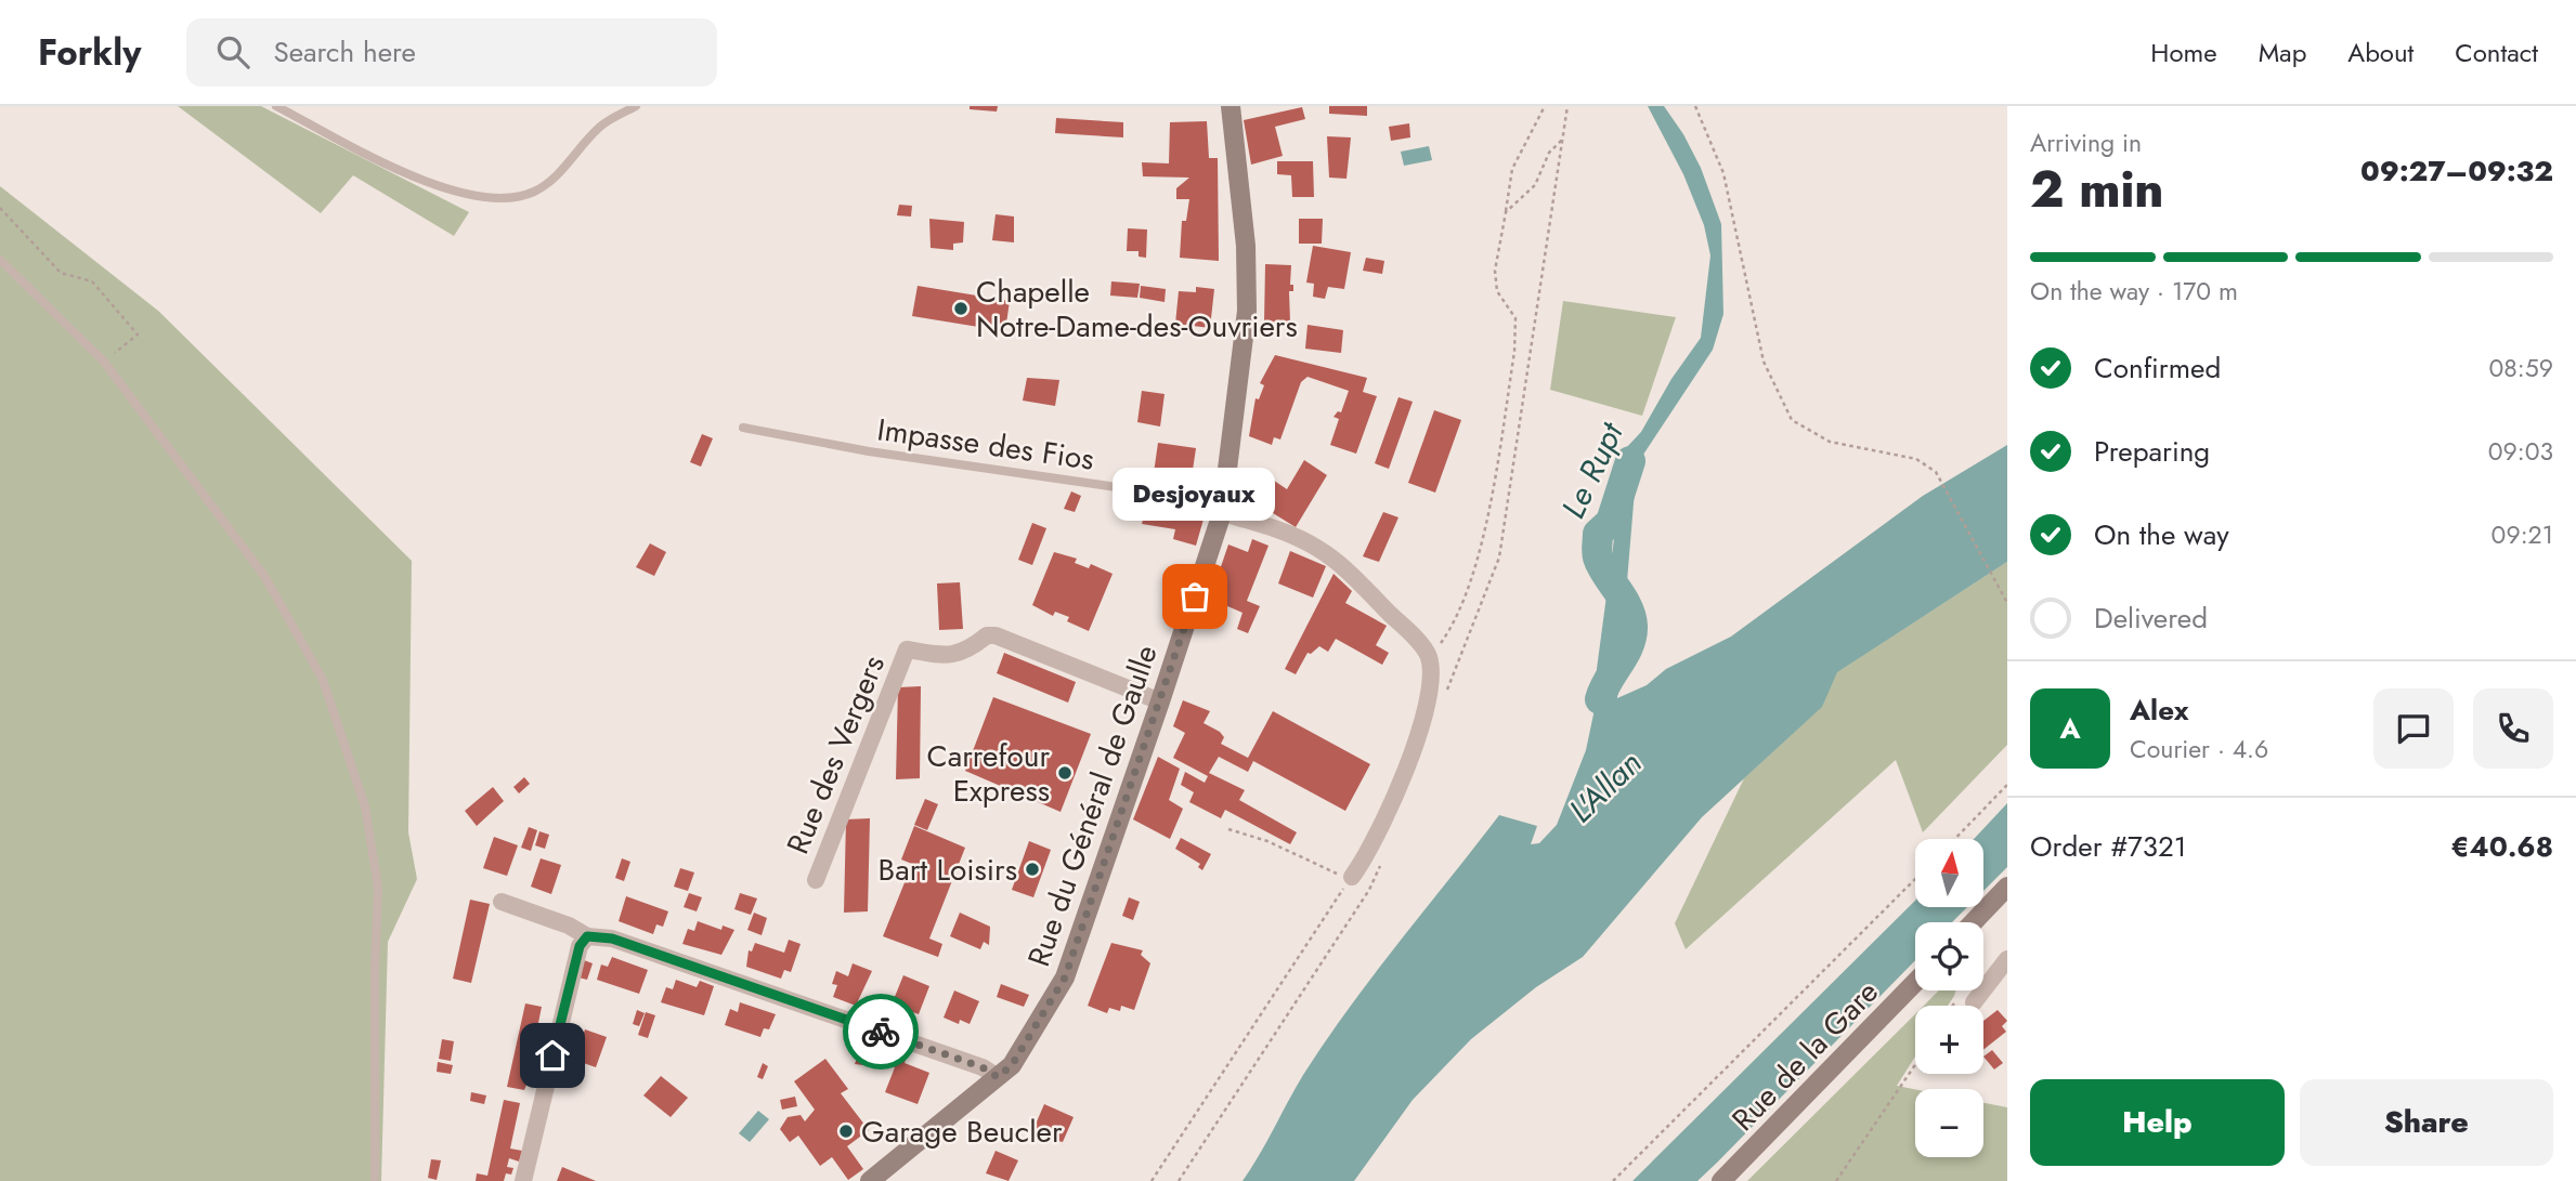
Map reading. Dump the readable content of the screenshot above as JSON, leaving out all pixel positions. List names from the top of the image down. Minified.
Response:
{"streets":{"main road":["Rue du Général de Gaulle","Rue de la Gare"],"street":["Rue des Vergers"],"lane":["Impasse des Fios"]},"crossings":[["Impasse des Fios","Rue du Général de Gaulle"],["Rue des Vergers","Rue du Général de Gaulle"]],"water":["Le Rupt","L'Allan"],"places":["Chapelle Notre-Dame-des-Ouvriers","Desjoyaux","Carrefour Express","Bart Loisirs","Garage Beucler"],"north":"top","page":{"header":"Forkly","search":"Search here","nav":["Home","Map","About","Contact"],"heading":["2 min","Arriving in","09:27–09:32"],"panel":["Alex","Courier · 4.6","Order #7321","€40.68"],"bar":"On the way · 170 m","list":[["Confirmed","08:59"],["Preparing","09:03"],["On the way","09:21"],"Delivered"],"bubble":"Desjoyaux","round":"A","map_buttons":["+","−"],"buttons":["Help","Share"]}}
